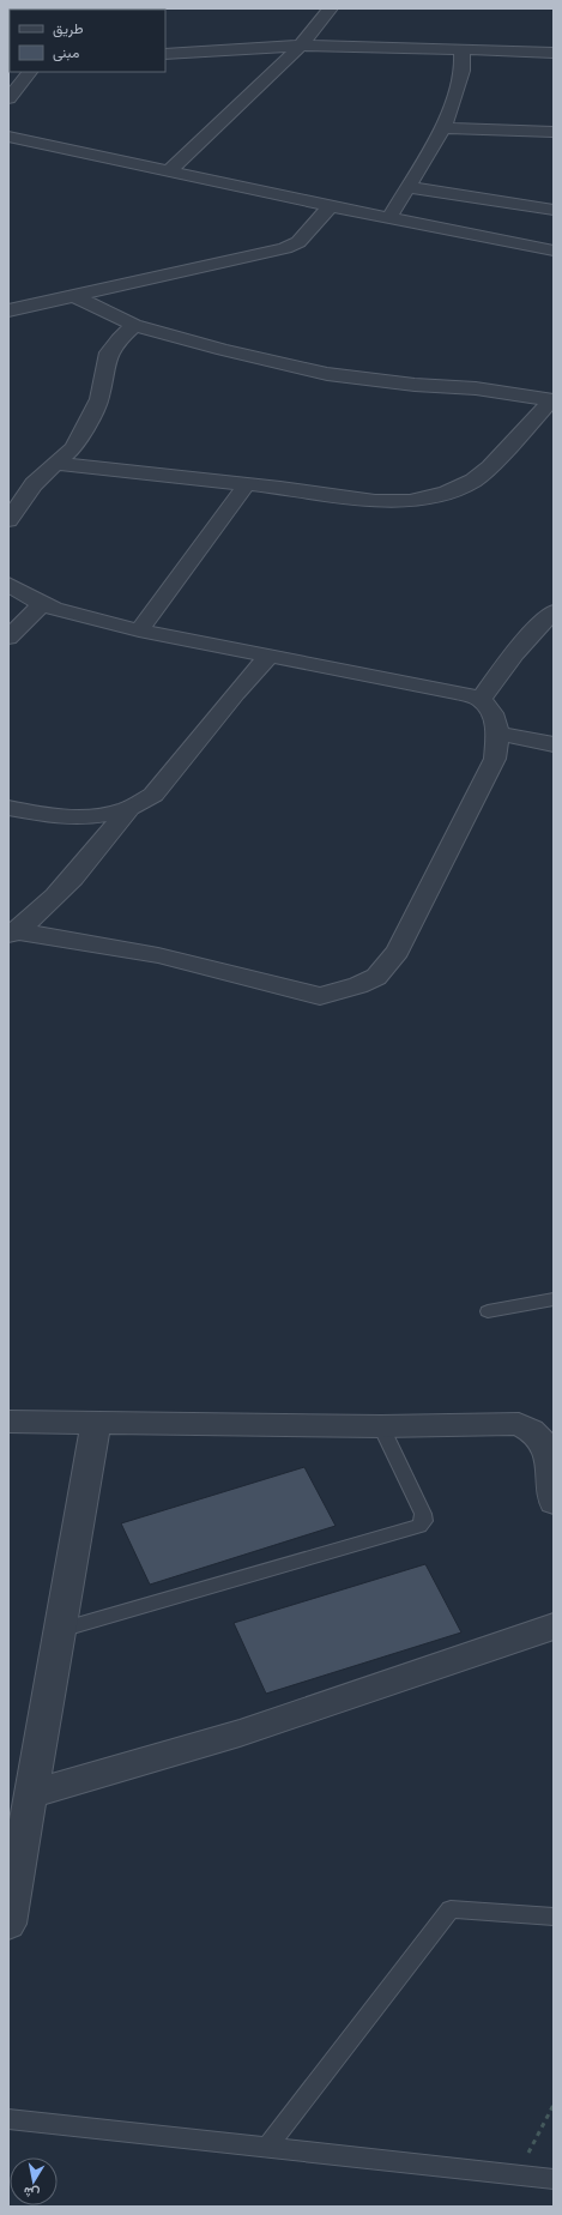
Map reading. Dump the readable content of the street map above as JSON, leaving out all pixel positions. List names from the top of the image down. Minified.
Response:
{"legend":["طريق","مبنى"],"north":"bottom"}
